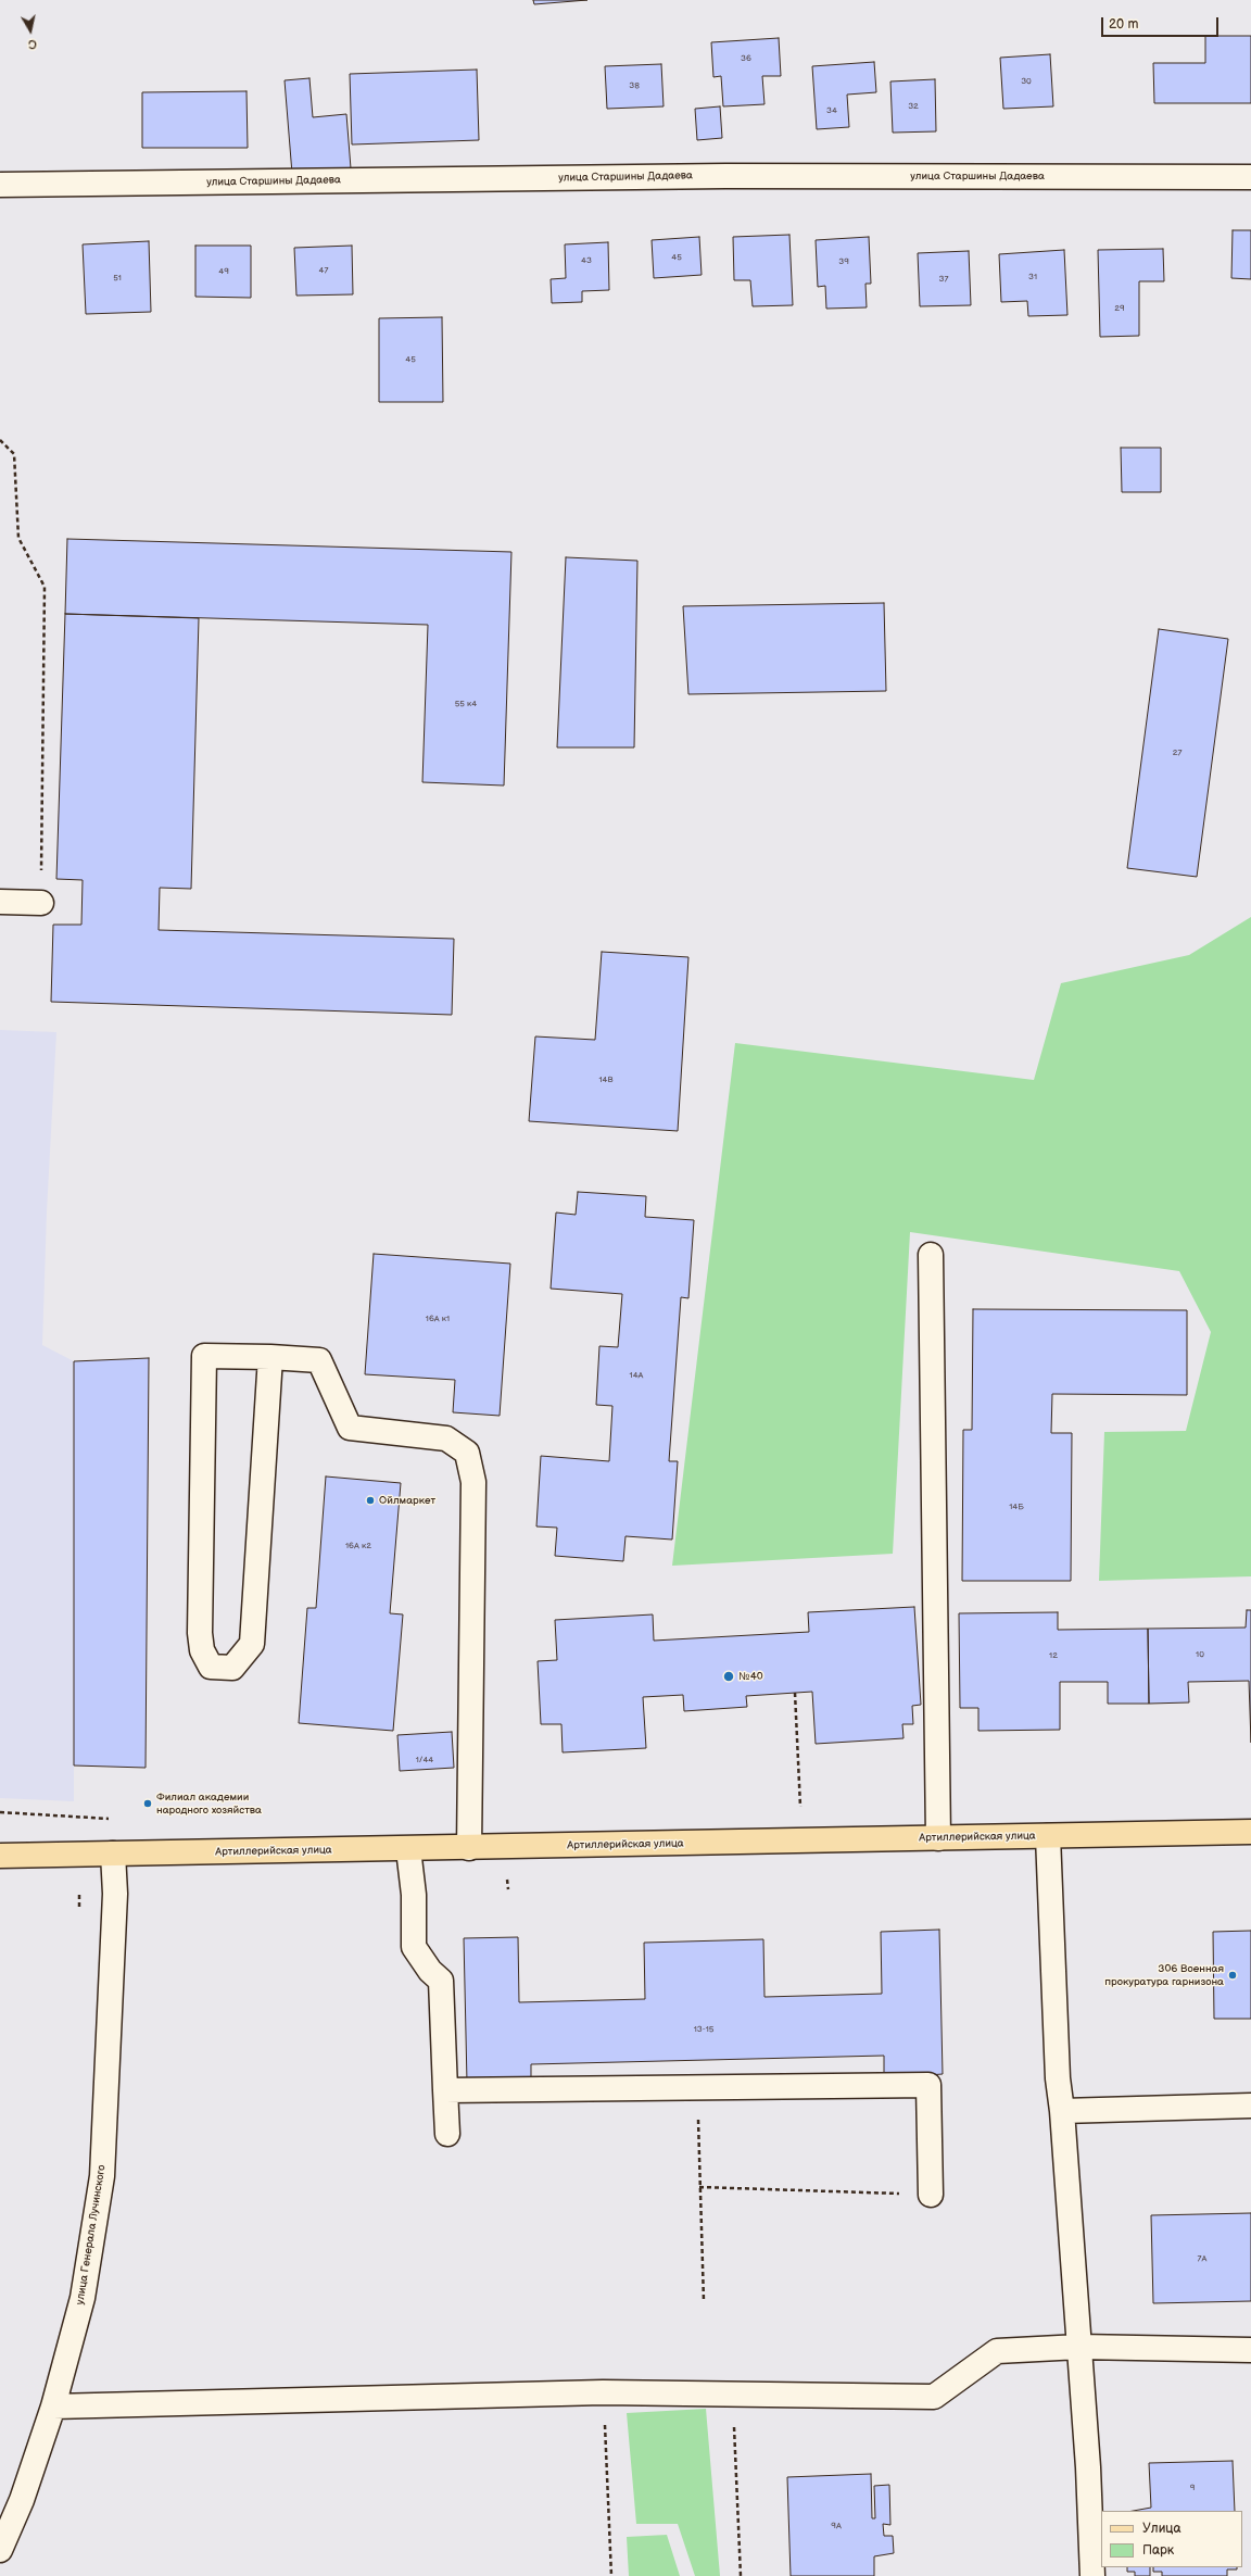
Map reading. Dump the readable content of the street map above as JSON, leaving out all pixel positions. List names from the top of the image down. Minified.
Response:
{"streets":{"main road":["Артиллерийская улица"],"street":["улица Старшины Дадаева","улица Генерала Лучинского"]},"crossings":[["Артиллерийская улица","улица Генерала Лучинского"]],"places":["Ойлмаркет","№40","Филиал академии народного хозяйства","306 Военная прокуратура гарнизона"],"house_numbers":["36","30","38","32","34","45","43","39","47","49","31","51","37","29","45","55 к4","27","14В","16А к1","14А","14Б","16А к2","10","12","1/44","13-15","7А","9","9А"],"legend":["Улица","Парк"],"scale_bar":"20 m","north":"bottom"}
